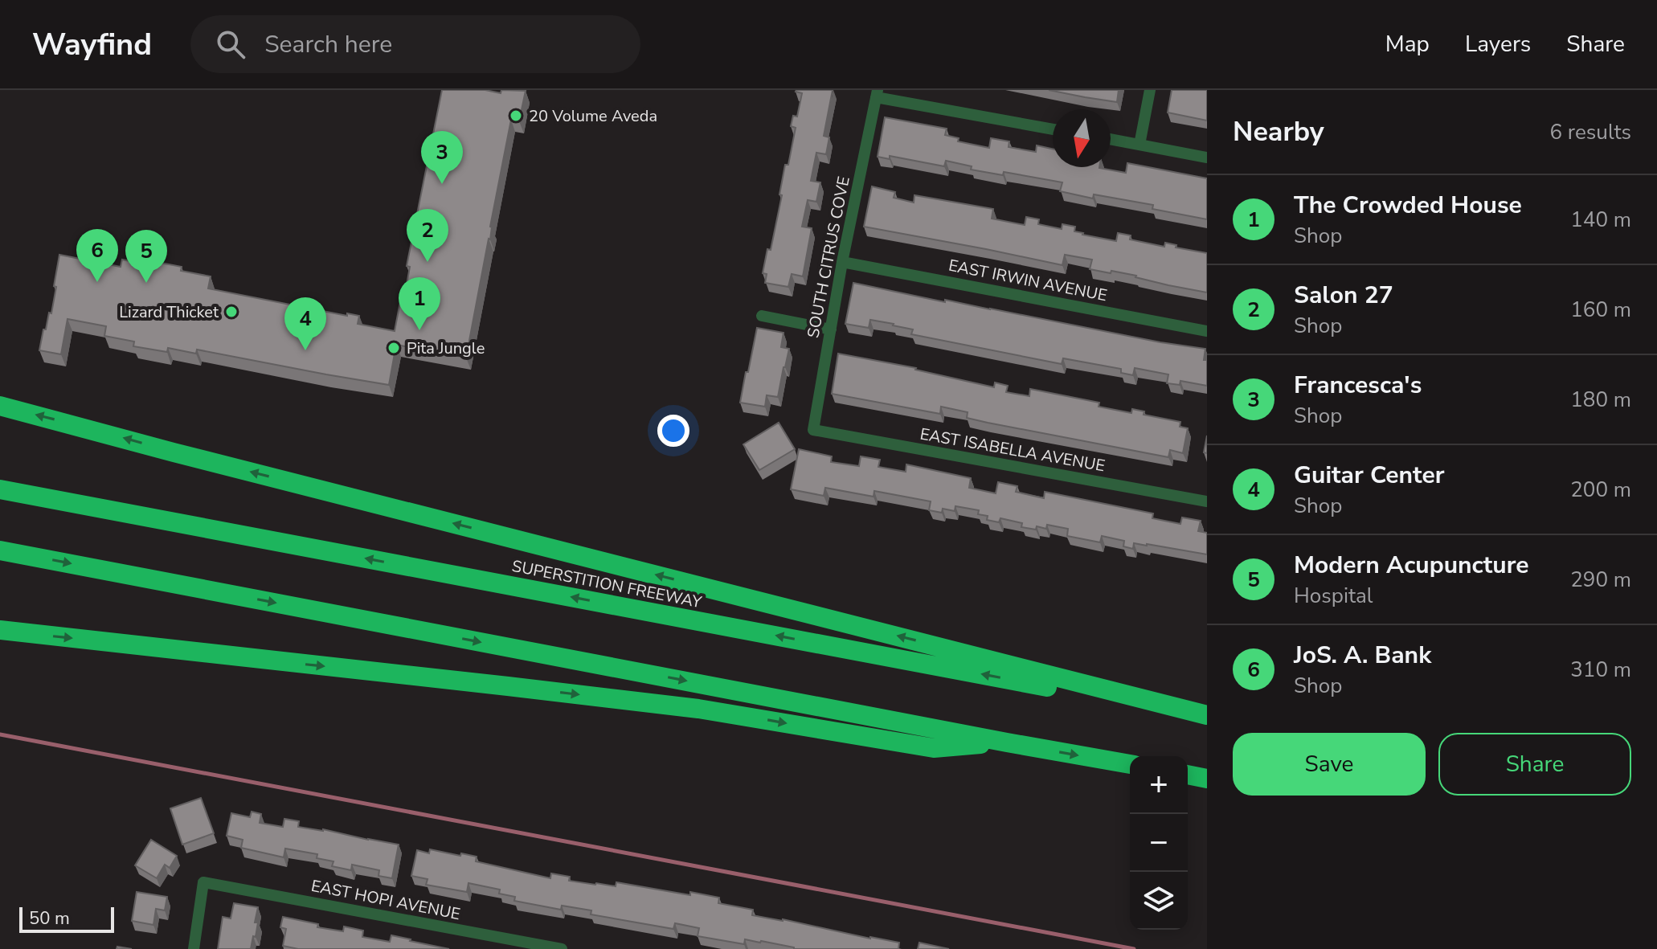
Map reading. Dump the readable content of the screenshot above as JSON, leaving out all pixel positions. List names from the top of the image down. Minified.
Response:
{"streets":{"highway":["SUPERSTITION FREEWAY"],"street":["SOUTH CITRUS COVE","EAST IRWIN AVENUE","EAST ISABELLA AVENUE","EAST HOPI AVENUE"]},"crossings":[["SOUTH CITRUS COVE","EAST IRWIN AVENUE"],["SOUTH CITRUS COVE","EAST ISABELLA AVENUE"]],"places":["20 Volume Aveda","Lizard Thicket","Pita Jungle"],"scale_bar":"50 m","north":"bottom","page":{"header":"Wayfind","search":"Search here","nav":["Map","Layers","Share"],"heading":["Nearby","6 results"],"pins":["3","2","6","5","1","4"],"list":[{"mark":"1","name":"The Crowded House","note":"Shop","value":"140 m"},{"mark":"2","name":"Salon 27","note":"Shop","value":"160 m"},{"mark":"3","name":"Francesca's","note":"Shop","value":"180 m"},{"mark":"4","name":"Guitar Center","note":"Shop","value":"200 m"},{"mark":"5","name":"Modern Acupuncture","note":"Hospital","value":"290 m"},{"mark":"6","name":"JoS. A. Bank","note":"Shop","value":"310 m"}],"buttons":["Save","Share"],"map_buttons":["+","−"],"scale":"50 m"}}
